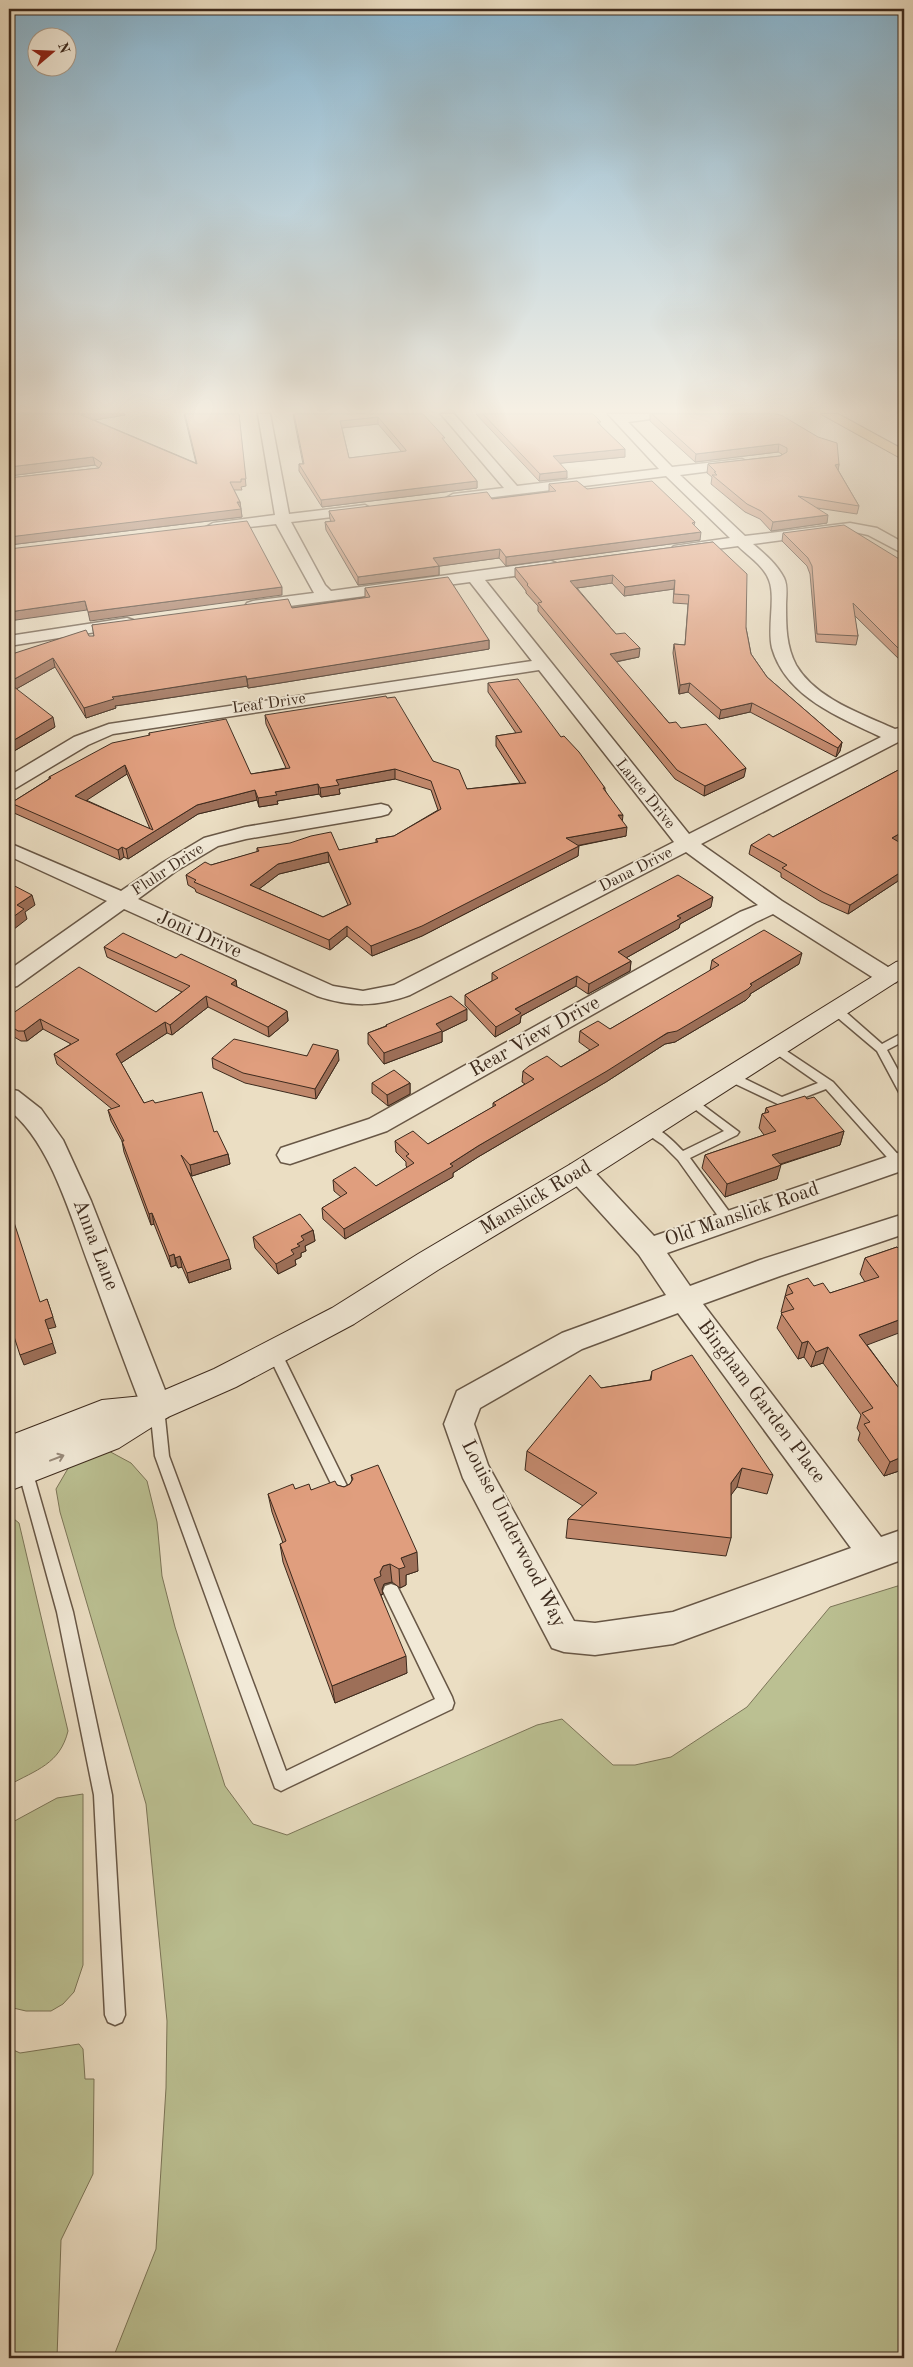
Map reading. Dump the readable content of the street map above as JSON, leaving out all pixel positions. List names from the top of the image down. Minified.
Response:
{"streets":{"main road":["Manslick Road"],"street":["Leaf Drive","Lance Drive","Fluhr Drive","Dana Drive","Joni Drive","Rear View Drive","Old Manslick Road","Anna Lane","Bingham Garden Place","Louise Underwood Way"]},"crossings":[["Leaf Drive","Lance Drive"],["Lance Drive","Dana Drive"],["Lance Drive","Rear View Drive"],["Lance Drive","Manslick Road"],["Fluhr Drive","Joni Drive"],["Dana Drive","Joni Drive"],["Manslick Road","Old Manslick Road"],["Manslick Road","Anna Lane"],["Old Manslick Road","Bingham Garden Place"],["Bingham Garden Place","Louise Underwood Way"]],"north":"right"}
